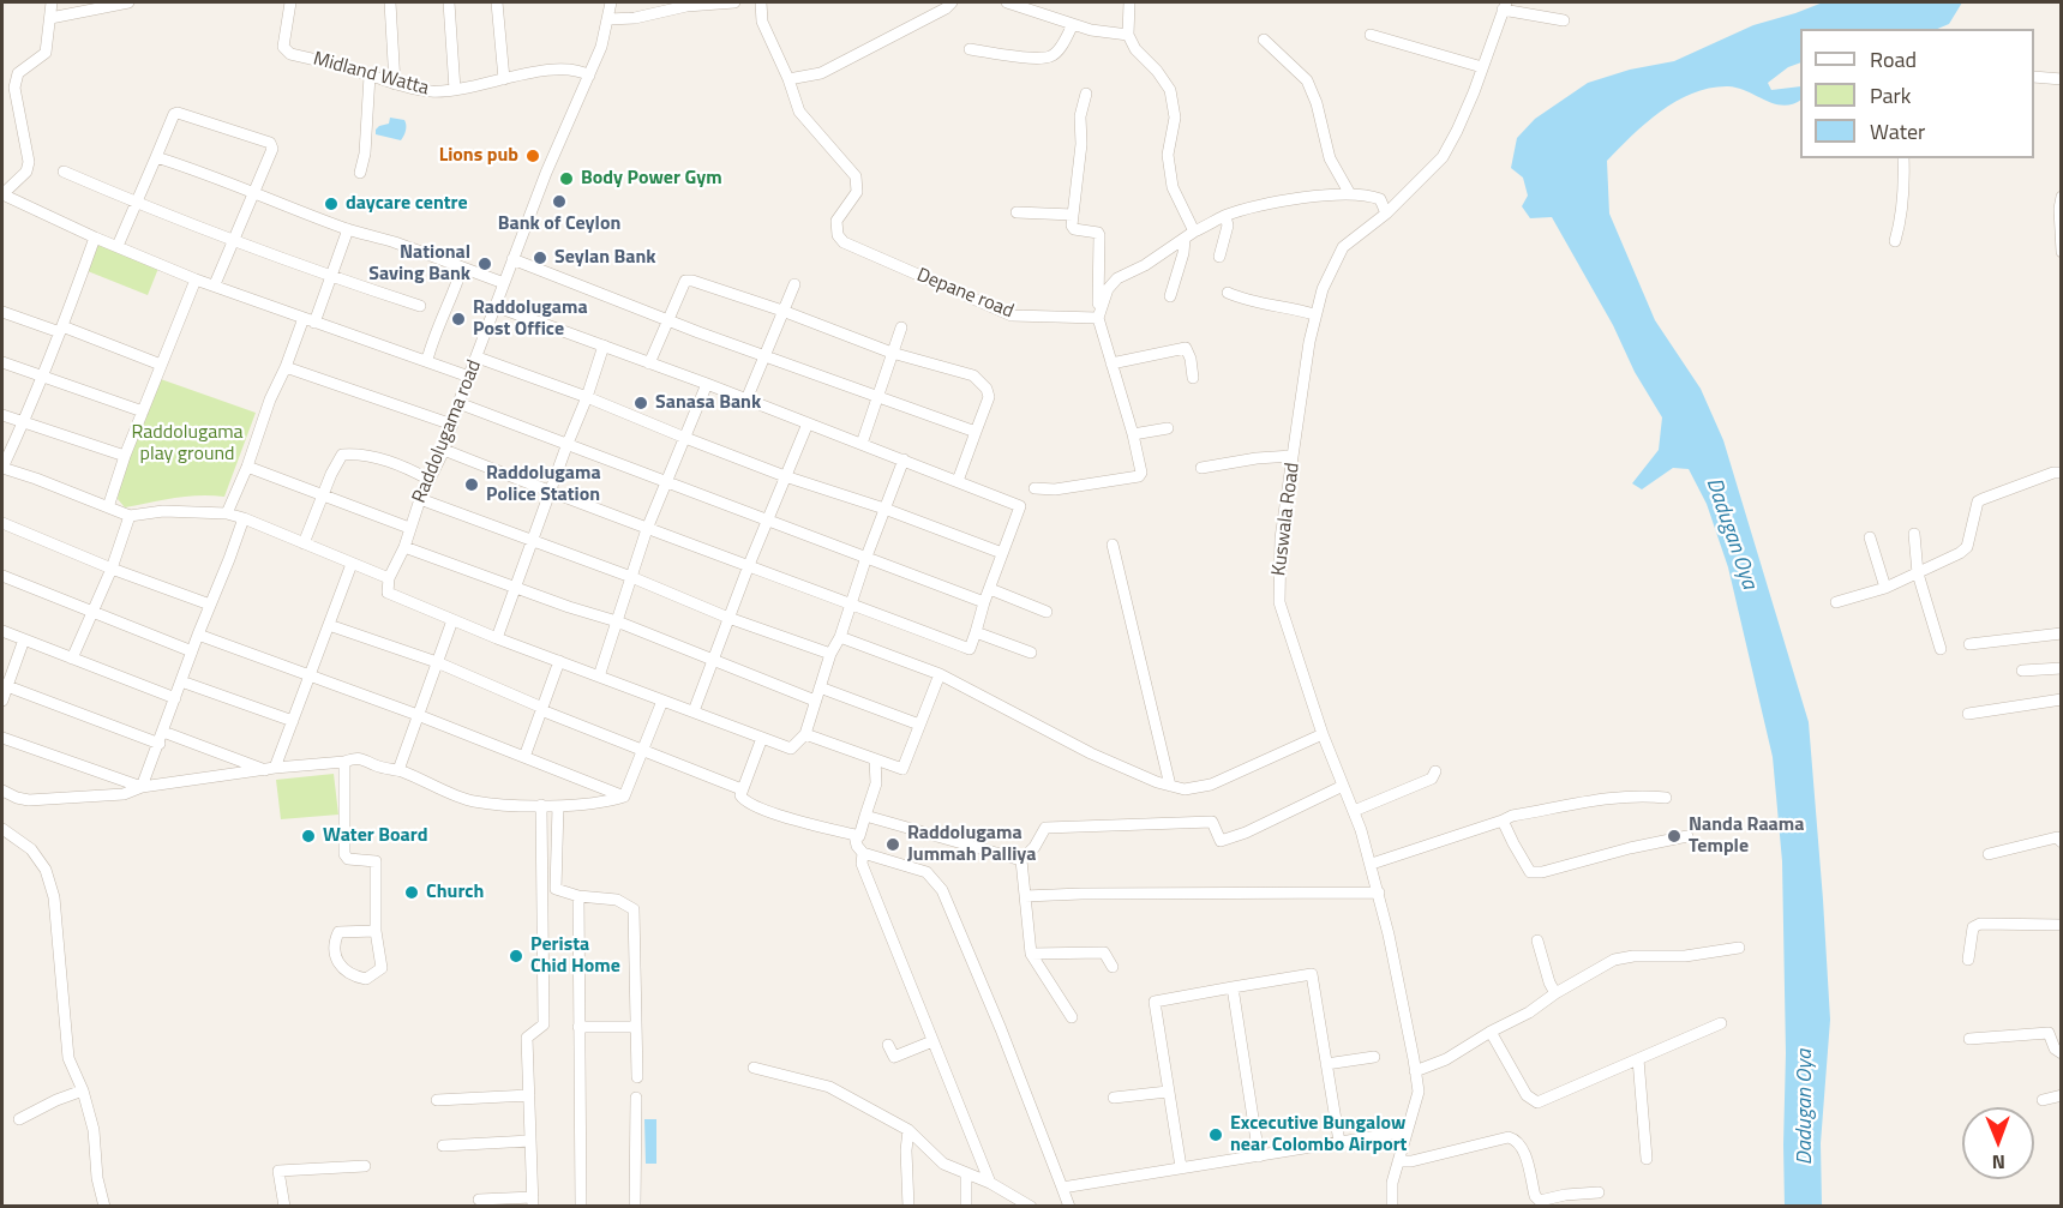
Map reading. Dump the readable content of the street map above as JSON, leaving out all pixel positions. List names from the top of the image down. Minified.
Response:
{"streets":{"street":["Midland Watta","Depane road","Raddolugama road","Kuswala Road"]},"crossings":[["Midland Watta","Raddolugama road"]],"water":["Dadugan Oya"],"parks":["Raddolugama play ground"],"places":["Lions pub","Body Power Gym","Bank of Ceylon","daycare centre","Seylan Bank","National Saving Bank","Raddolugama Post Office","Sanasa Bank","Raddolugama Police Station","Water Board","Nanda Raama Temple","Raddolugama Jummah Palliya","Church","Perista Chid Home","Excecutive Bungalow near Colombo Airport"],"legend":["Road","Park","Water"],"north":"bottom"}
